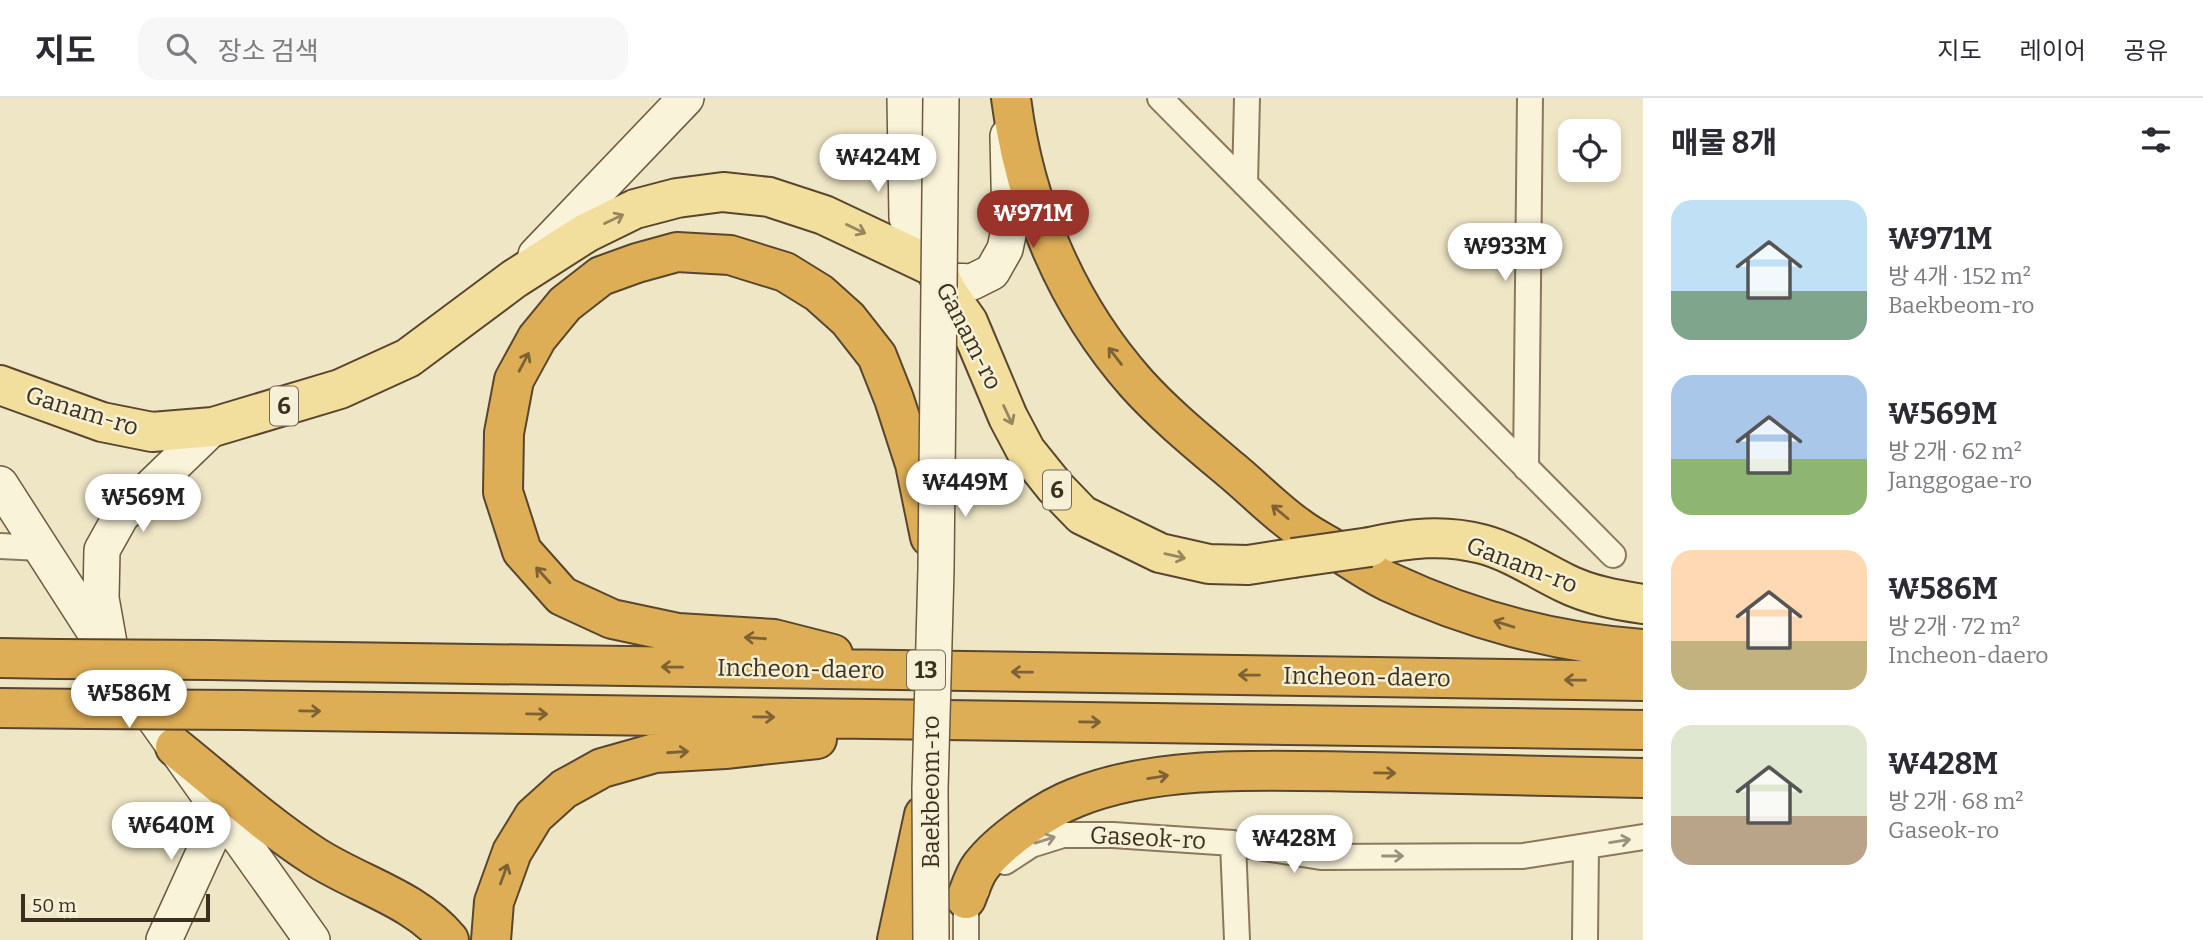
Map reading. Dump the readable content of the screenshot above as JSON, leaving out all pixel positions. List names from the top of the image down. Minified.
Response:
{"streets":{"highway":["Incheon-daero","13"],"main road":["Ganam-ro","6"],"street":["Baekbeom-ro","Gaseok-ro"]},"one_way":["Ganam-ro","Gaseok-ro"],"scale_bar":"50 m","page":{"header":"지도","search":"장소 검색","nav":["지도","레이어","공유"],"heading":"매물 8개","price":["₩424M","₩971M","₩933M","₩449M","₩569M","₩586M","₩640M","₩428M"],"list":[{"name":"₩971M","note":"방 4개 · 152 m² · Baekbeom-ro"},{"name":"₩569M","note":"방 2개 · 62 m² · Janggogae-ro"},{"name":"₩586M","note":"방 2개 · 72 m² · Incheon-daero"},{"name":"₩428M","note":"방 2개 · 68 m² · Gaseok-ro"}],"scale":"50 m"}}
